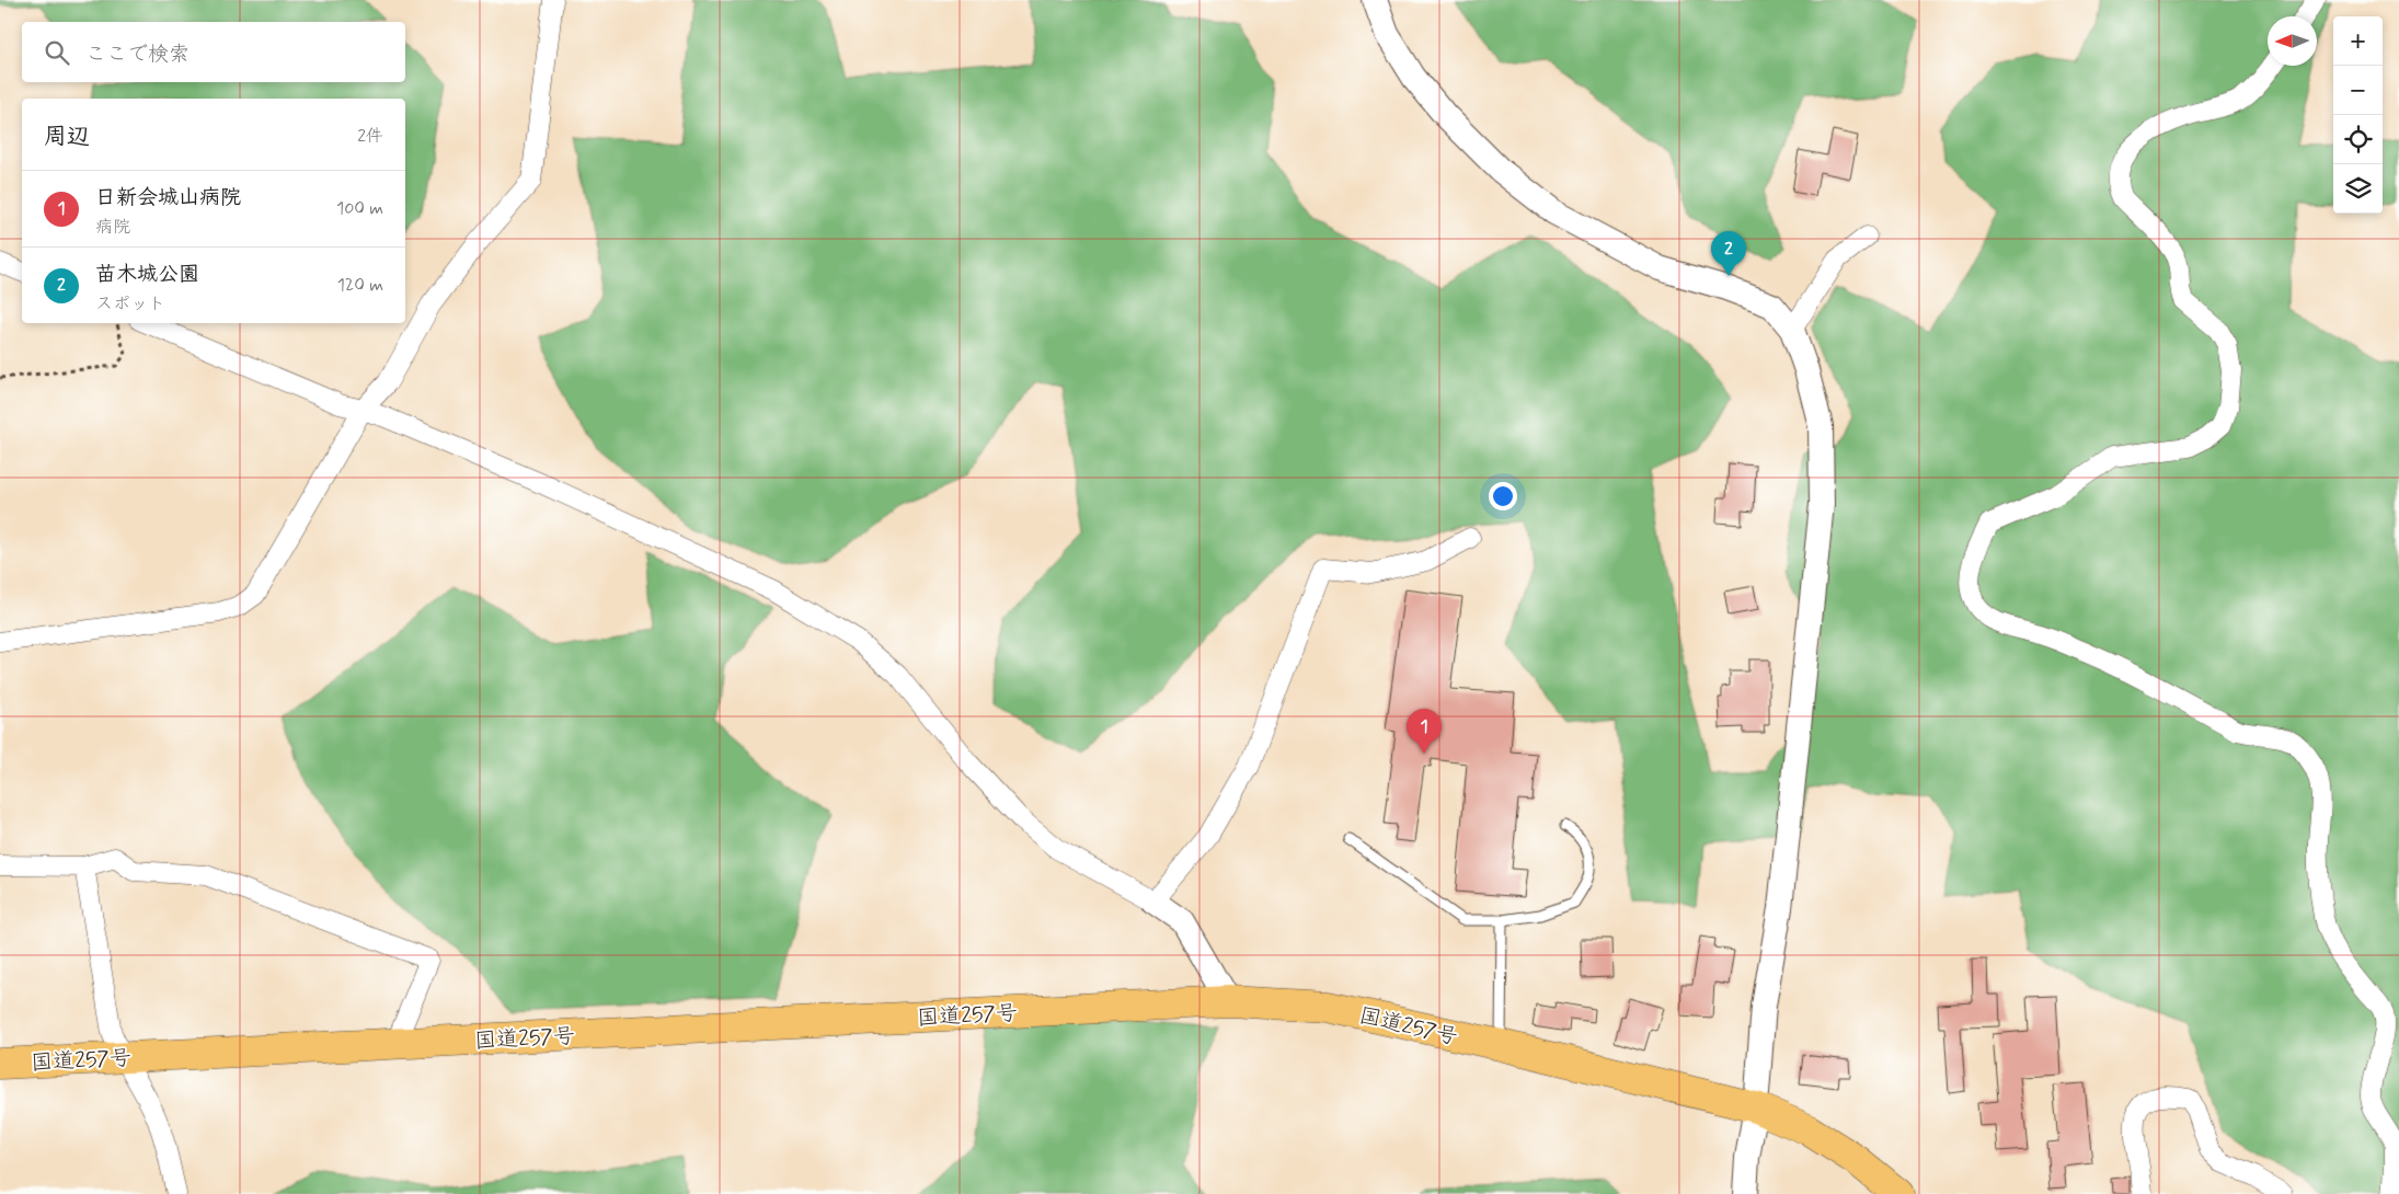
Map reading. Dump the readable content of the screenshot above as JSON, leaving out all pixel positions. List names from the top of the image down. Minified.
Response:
{"streets":{"highway":["国道257号"]},"north":"left","page":{"map_buttons":["+","−"],"search":"ここで検索","heading":["周辺","2件"],"list":[{"mark":"1","name":"日新会城山病院","note":"病院","value":"100 m"},{"mark":"2","name":"苗木城公園","note":"スポット","value":"120 m"}],"pins":["2","1"]}}
